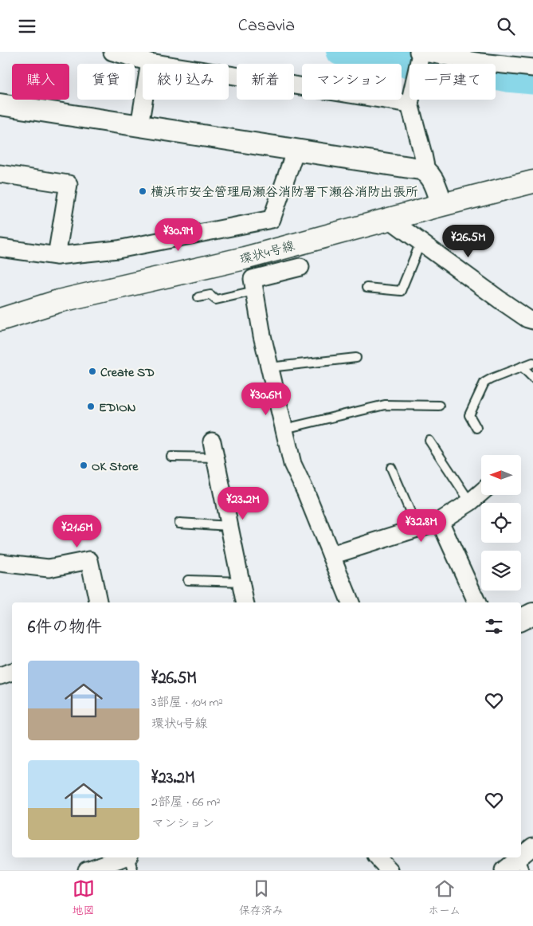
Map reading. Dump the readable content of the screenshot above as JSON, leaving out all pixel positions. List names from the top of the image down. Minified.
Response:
{"streets":{"main road":["環状4号線"]},"places":["横浜市安全管理局瀬谷消防署下瀬谷消防出張所","Create SD","EDION","OK Store"],"north":"left","page":{"header":"Casavia","chip":["購入","賃貸","絞り込み","新着","マンション","一戸建て"],"price":["¥30.9M","¥26.5M","¥30.6M","¥23.2M","¥32.8M","¥21.6M"],"heading":"6件の物件","list":[{"name":"¥26.5M","note":"3部屋 · 104 m² · 環状4号線"},{"name":"¥23.2M","note":"2部屋 · 66 m² · マンション"}],"tabs":["地図","保存済み","ホーム"]}}
